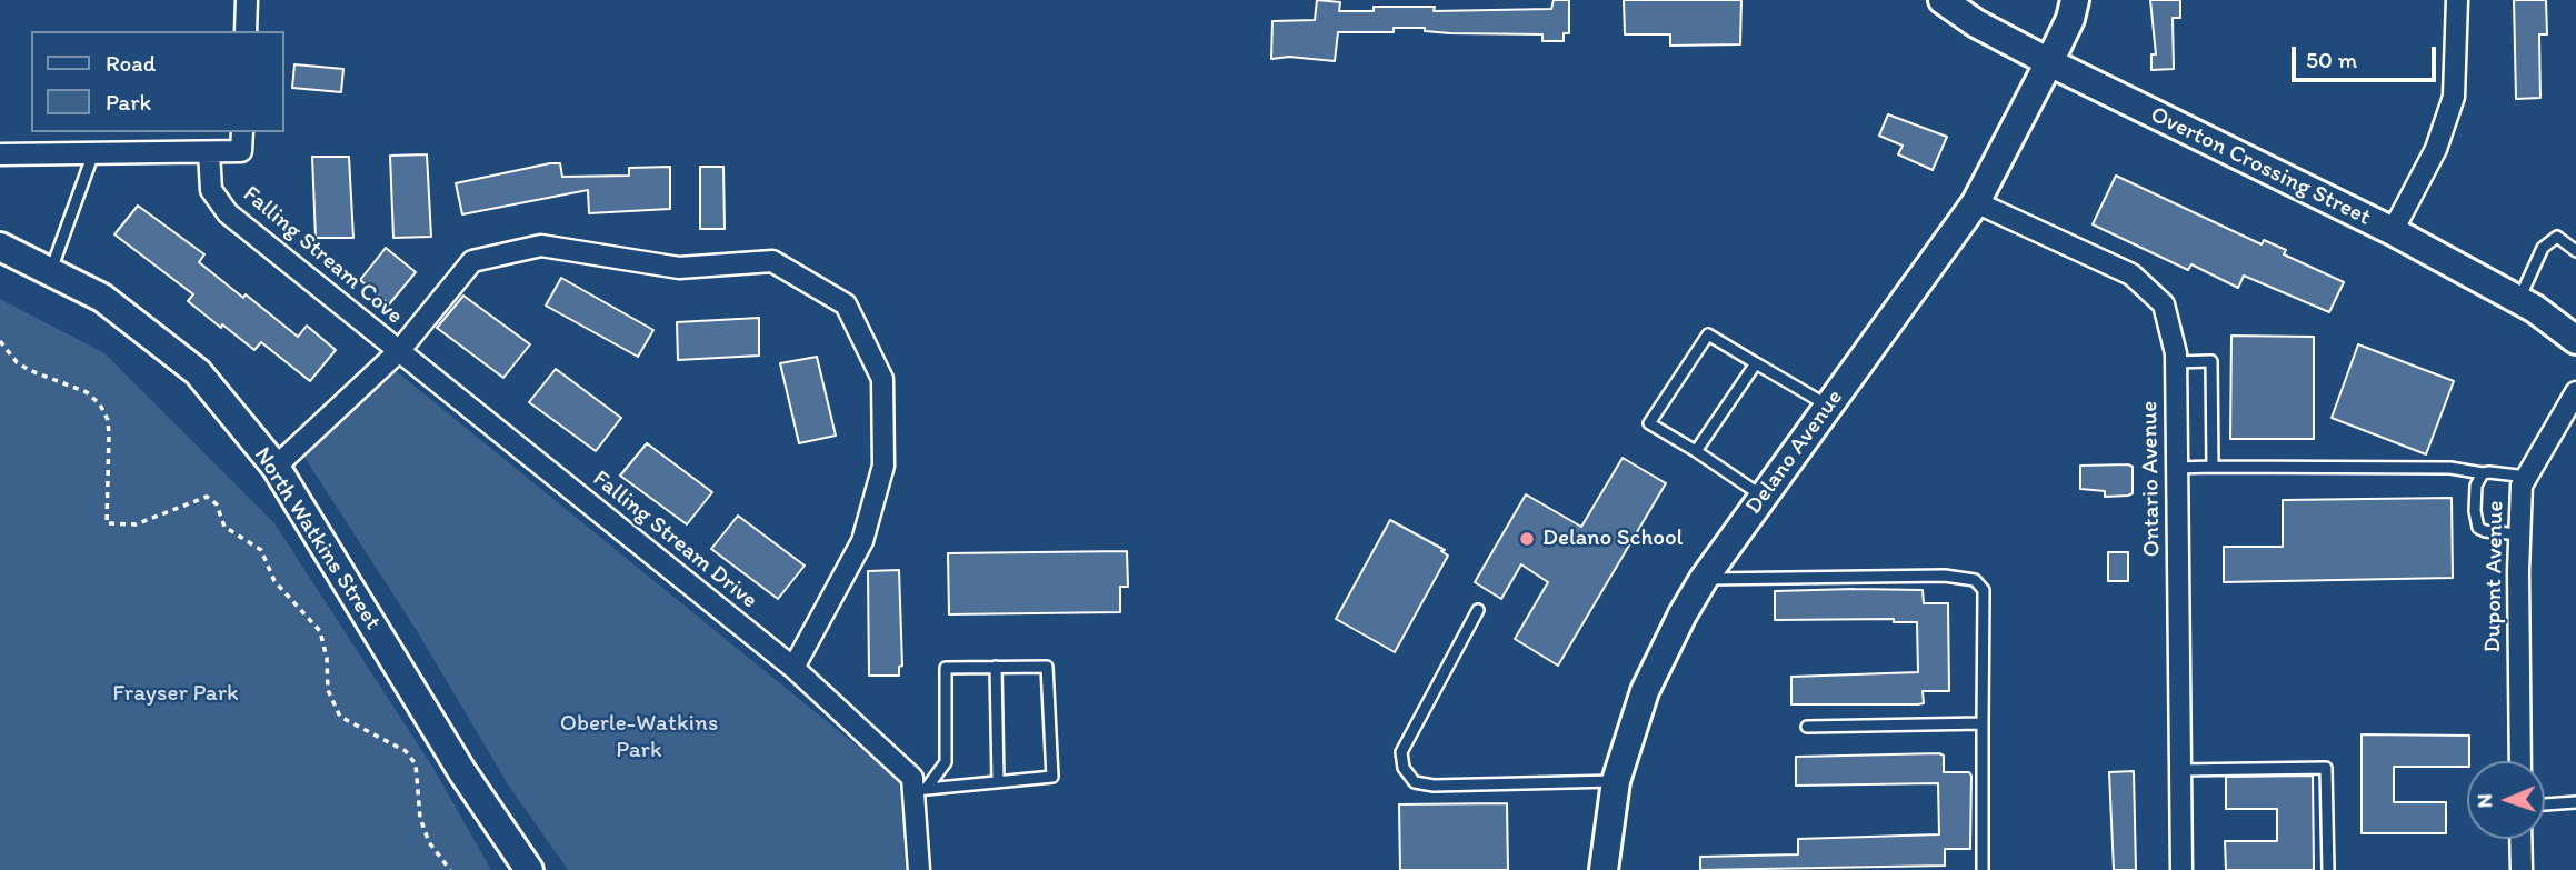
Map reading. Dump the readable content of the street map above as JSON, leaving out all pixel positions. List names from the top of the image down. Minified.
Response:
{"streets":{"main road":["Overton Crossing Street","Delano Avenue","North Watkins Street"],"street":["Falling Stream Cove","Ontario Avenue","Falling Stream Drive","Dupont Avenue"]},"crossings":[["Overton Crossing Street","Delano Avenue"],["Falling Stream Cove","Falling Stream Drive"],["Delano Avenue","Ontario Avenue"]],"parks":["Frayser Park","Oberle-Watkins Park"],"places":["Delano School"],"legend":["Road","Park"],"scale_bar":"50 m","north":"left"}
